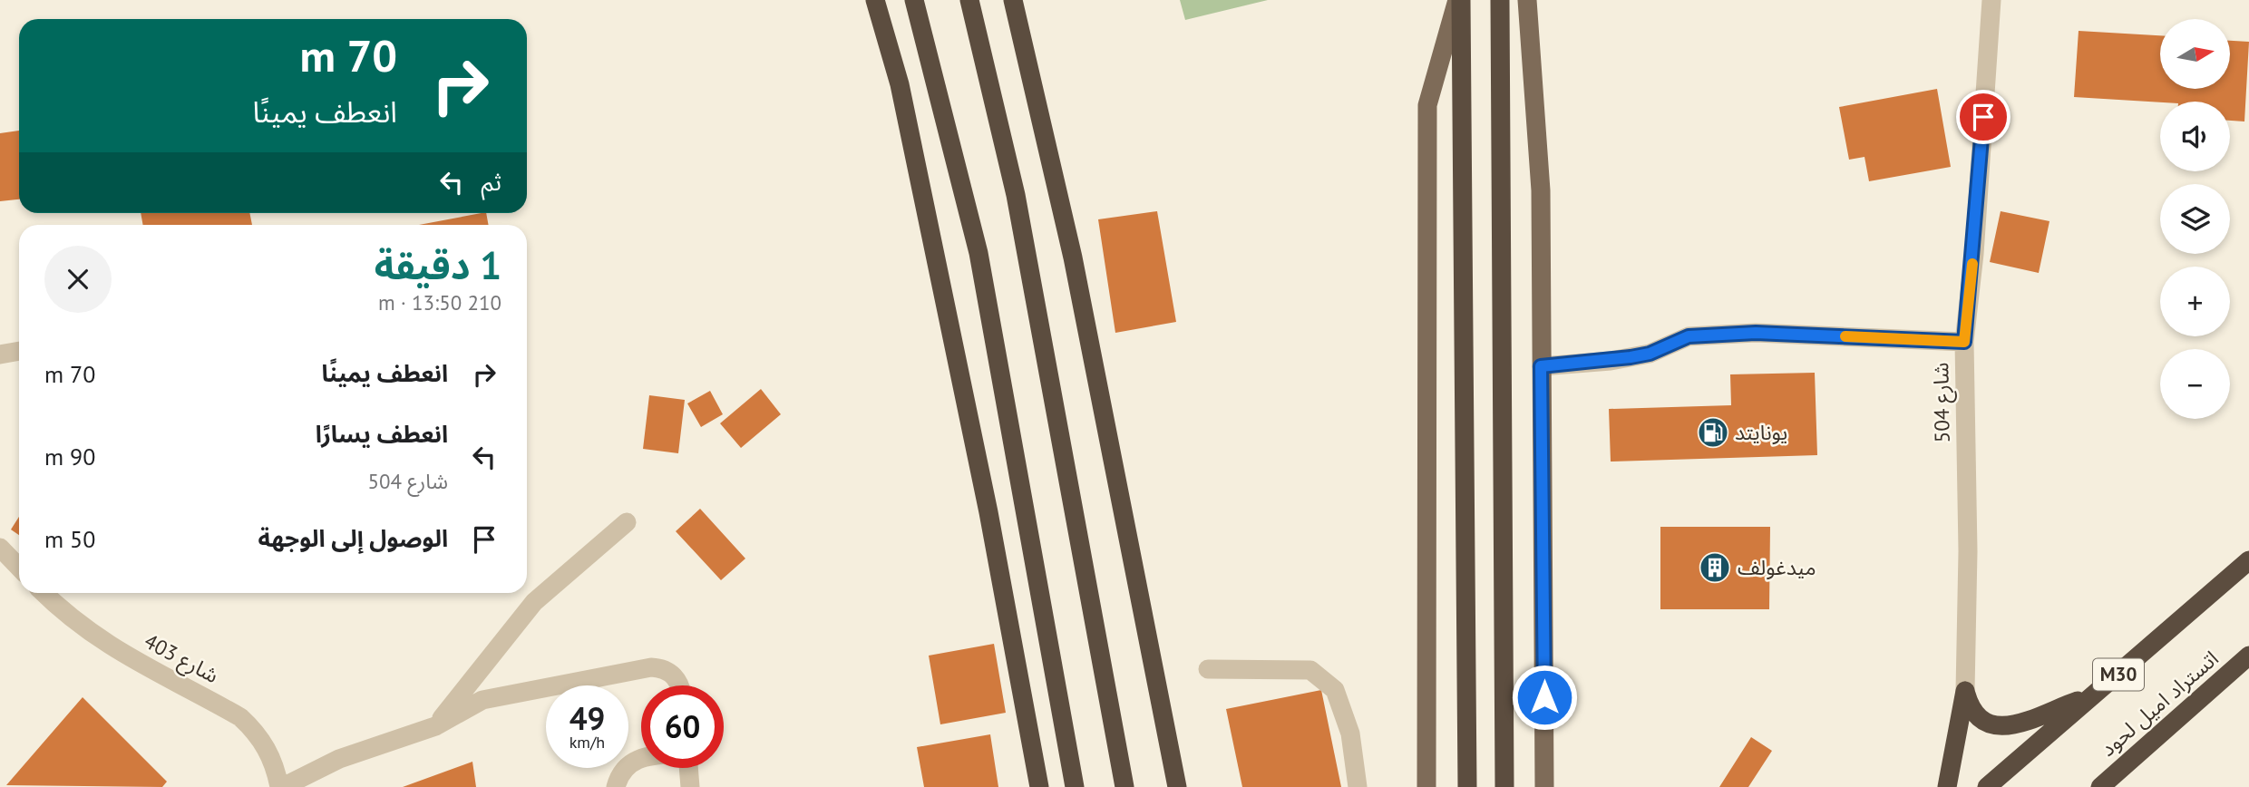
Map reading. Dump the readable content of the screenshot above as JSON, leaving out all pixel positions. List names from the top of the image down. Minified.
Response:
{"streets":{"highway":["M30","اتستراد اميل لحود"],"street":["شارع 504","شارع 403"]},"places":{"fuel station":["يونايتد"],"building":["ميدغولف"]},"north":"right","page":{"map_buttons":["+","−"],"turn":["70 m","انعطف يمينًا"],"then":"ثم","heading":["1 دقيقة","210 m · 13:50"],"list":[{"name":"انعطف يمينًا","value":"70 m"},{"name":"انعطف يسارًا","note":"شارع 504","value":"90 m"},{"name":"الوصول إلى الوجهة","value":"50 m"}],"speed":"49 km/h","limit":"60"}}
